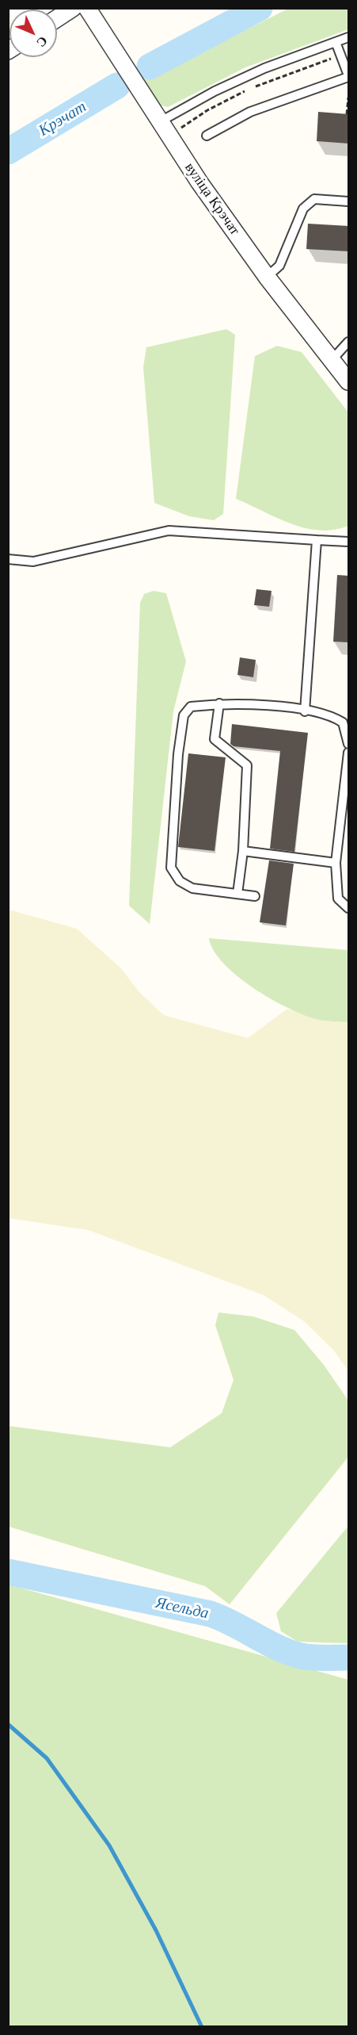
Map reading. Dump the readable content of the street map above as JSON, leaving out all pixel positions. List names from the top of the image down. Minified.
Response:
{"streets":{"street":["вуліца Крэчат"]},"water":["Крэчат","Ясельда"],"north":"bottom right"}
